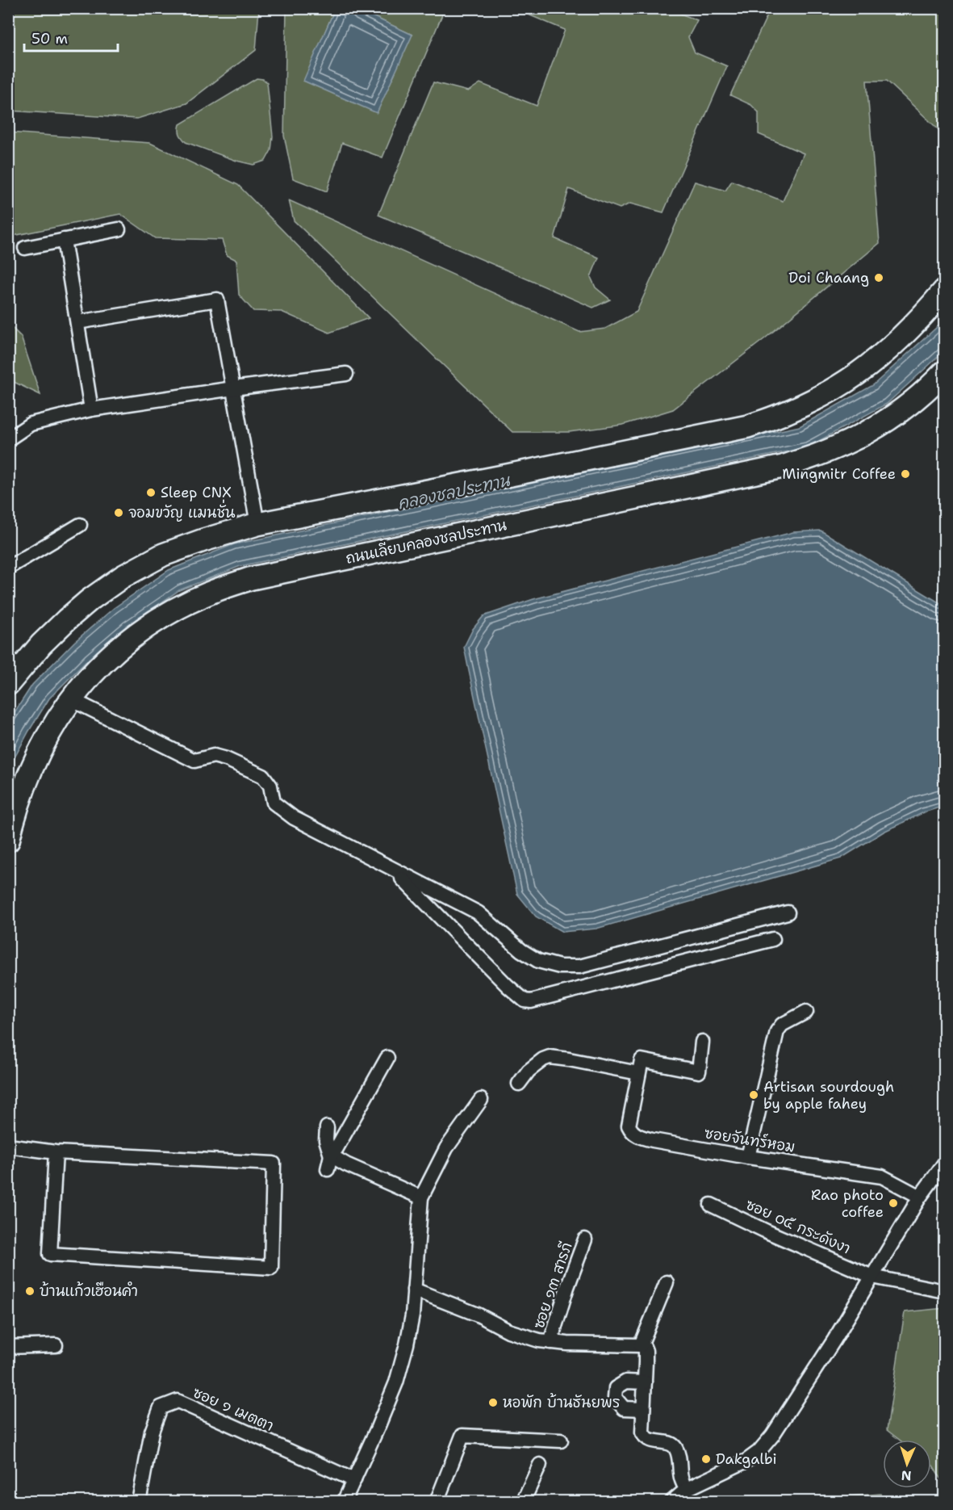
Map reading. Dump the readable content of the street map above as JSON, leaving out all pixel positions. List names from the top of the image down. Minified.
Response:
{"streets":{"main road":["ถนนเลียบคลองชลประทาน"],"street":["ซอยจันทร์หอม","ซอย ๐๕ กระดังงา","ซอย ๑๓ สารภี","ซอย ๑ เมตตา"]},"water":["คลองชลประทาน"],"places":["Doi Chaang","Mingmitr Coffee","Sleep CNX","จอมขวัญ แมนชั่น","Artisan sourdough by apple fahey","Rao photo coffee","บ้านแก้วเฮือนคำ","หอพัก บ้านธันยพร","Dakgalbi"],"scale_bar":"50 m","north":"bottom"}
